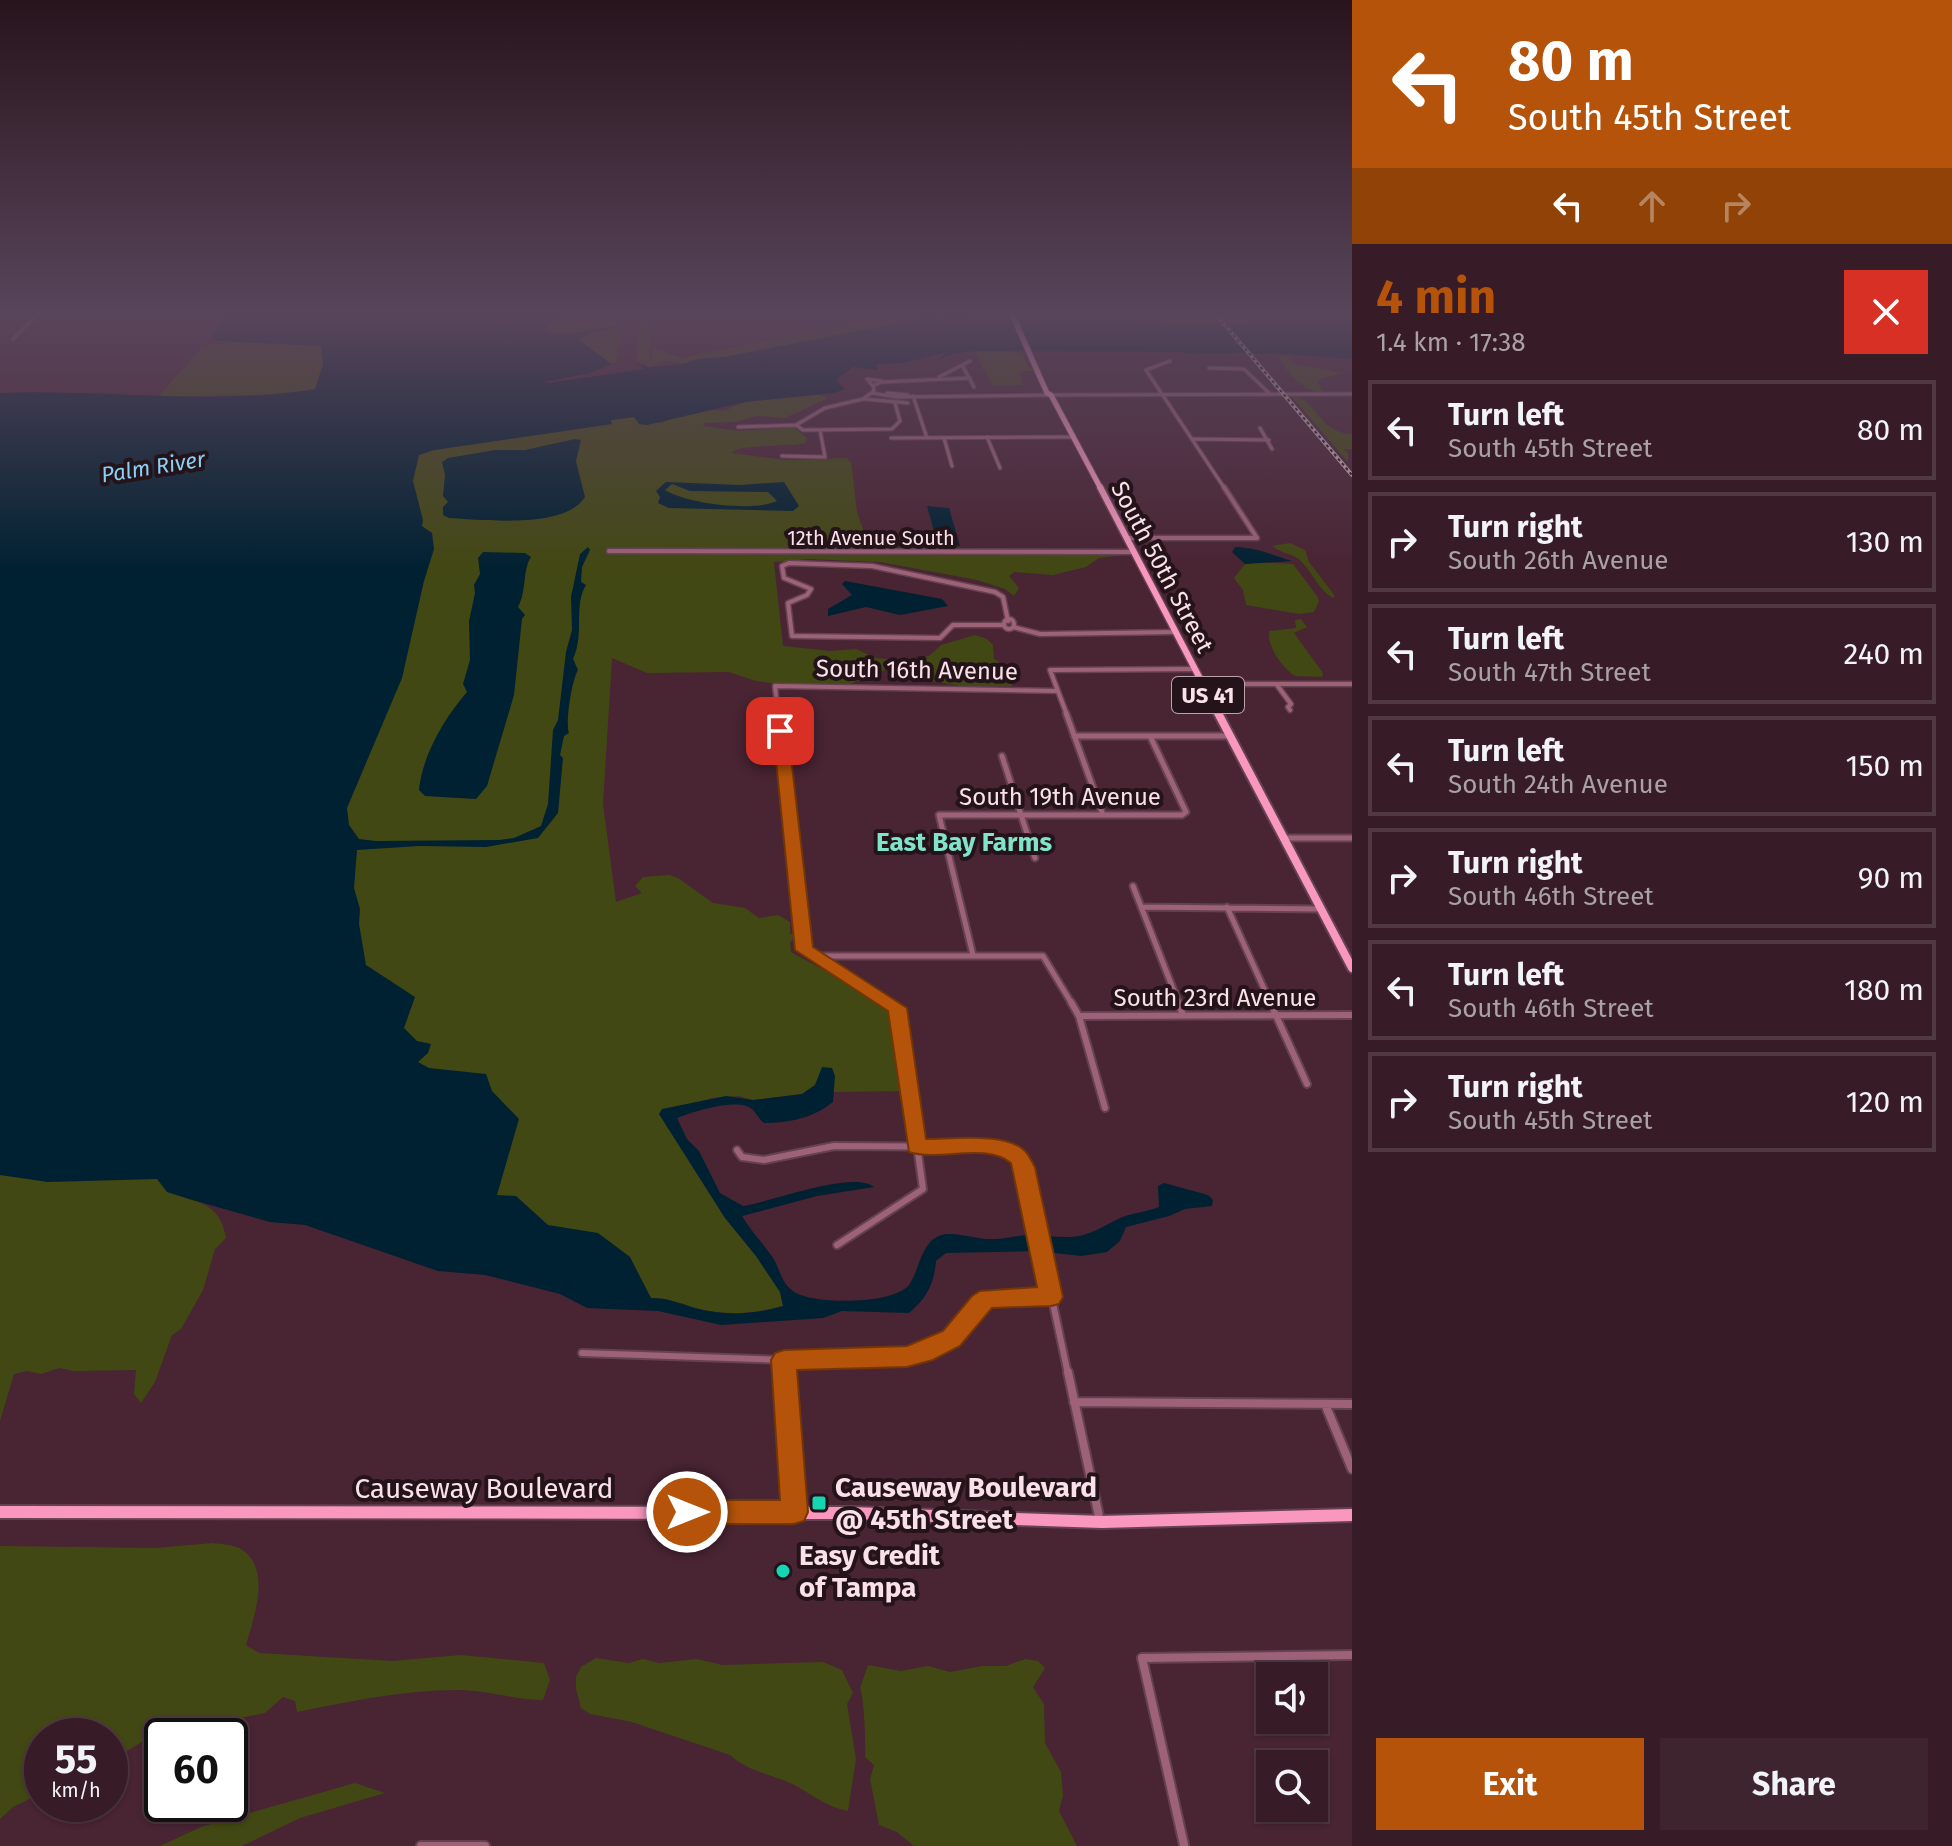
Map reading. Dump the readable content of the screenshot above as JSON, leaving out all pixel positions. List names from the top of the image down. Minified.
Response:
{"streets":{"main road":["South 50th Street","US 41","Causeway Boulevard"],"street":["12th Avenue South","South 16th Avenue","South 19th Avenue","South 23rd Avenue"]},"crossings":[["12th Avenue South","South 50th Street"],["South 50th Street","South 16th Avenue"]],"districts":["East Bay Farms"],"water":["Palm River"],"places":{"transit":["Causeway Boulevard @ 45th Street"],"other":["Easy Credit of Tampa"]},"page":{"turn":["80 m","South 45th Street"],"heading":["4 min","1.4 km · 17:38"],"list":[{"name":"Turn left","note":"South 45th Street","value":"80 m"},{"name":"Turn right","note":"South 26th Avenue","value":"130 m"},{"name":"Turn left","note":"South 47th Street","value":"240 m"},{"name":"Turn left","note":"South 24th Avenue","value":"150 m"},{"name":"Turn right","note":"South 46th Street","value":"90 m"},{"name":"Turn left","note":"South 46th Street","value":"180 m"},{"name":"Turn right","note":"South 45th Street","value":"120 m"}],"speed":"55 km/h","limit":"60","buttons":["Exit","Share"]}}
